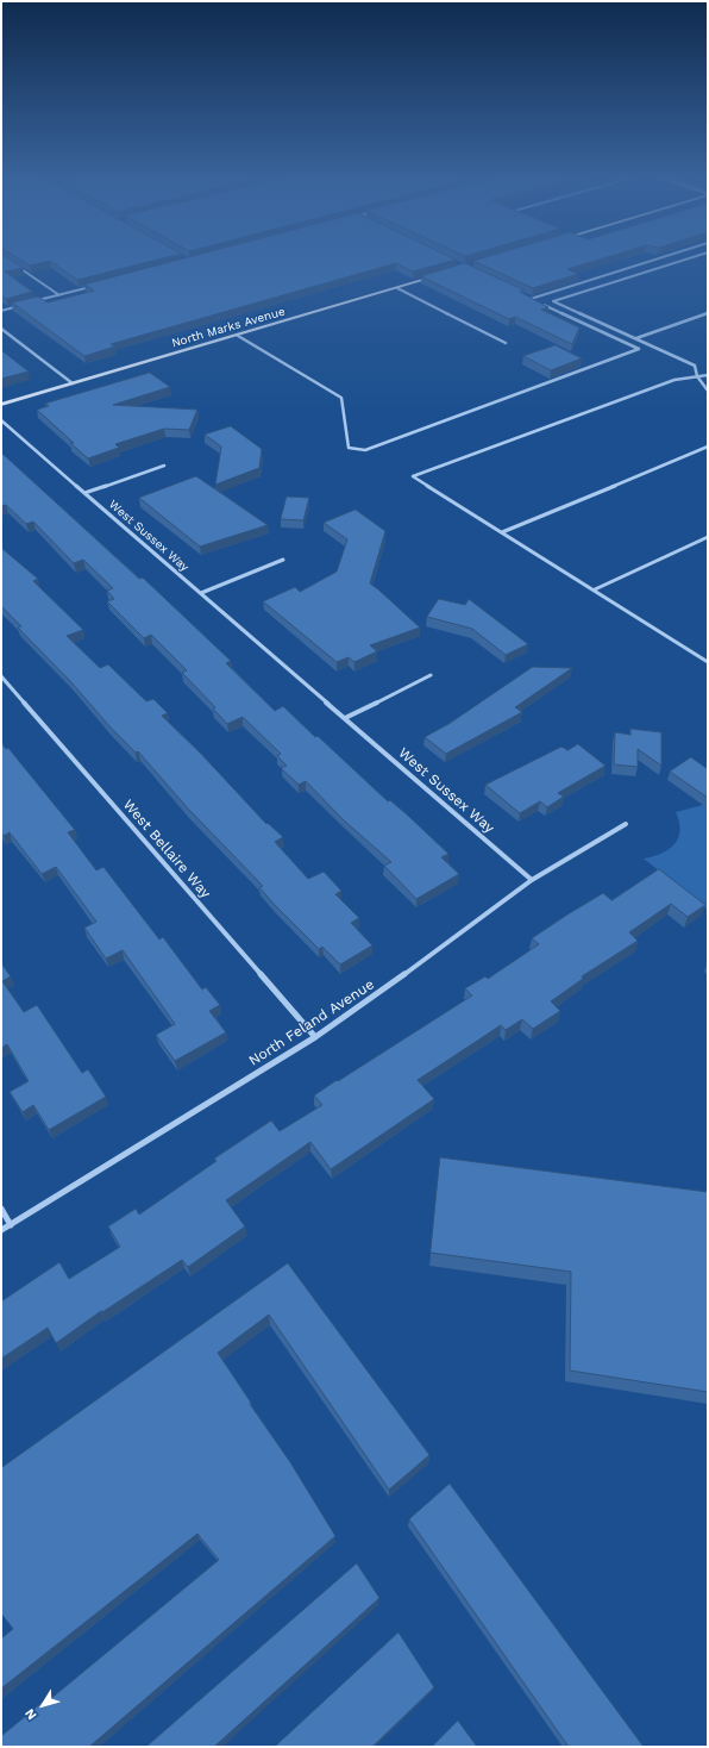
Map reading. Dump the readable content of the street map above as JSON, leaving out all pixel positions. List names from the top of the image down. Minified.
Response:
{"streets":{"main road":["North Marks Avenue"],"street":["West Sussex Way","West Bellaire Way","North Feland Avenue"]},"crossings":[["West Sussex Way","North Feland Avenue"],["West Bellaire Way","North Feland Avenue"]],"north":"bottom left"}
